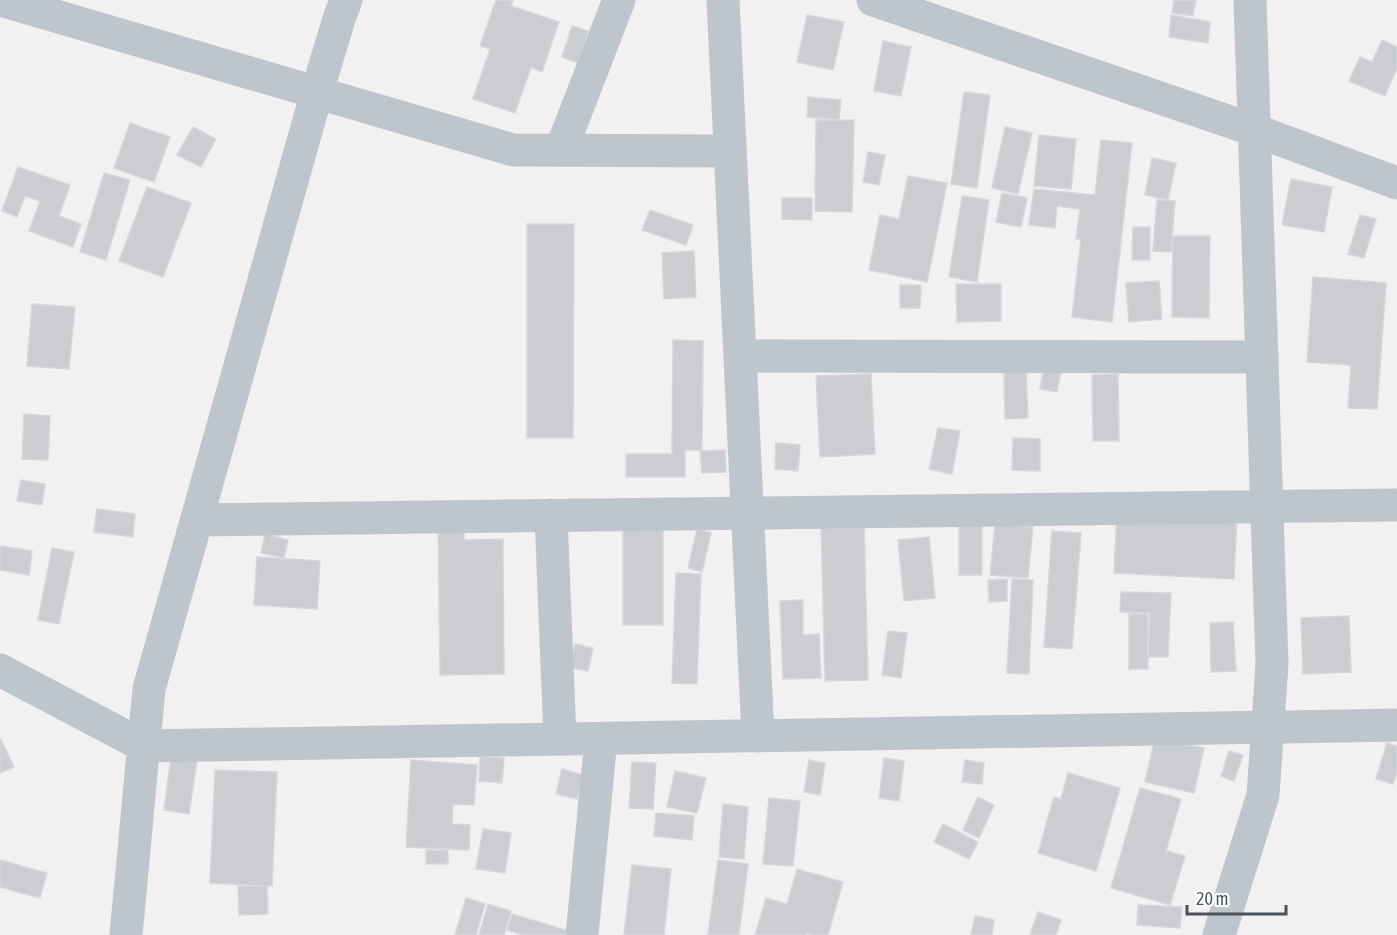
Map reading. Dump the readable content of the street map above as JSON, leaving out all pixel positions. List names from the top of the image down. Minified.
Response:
{"scale_bar":"20 m"}
